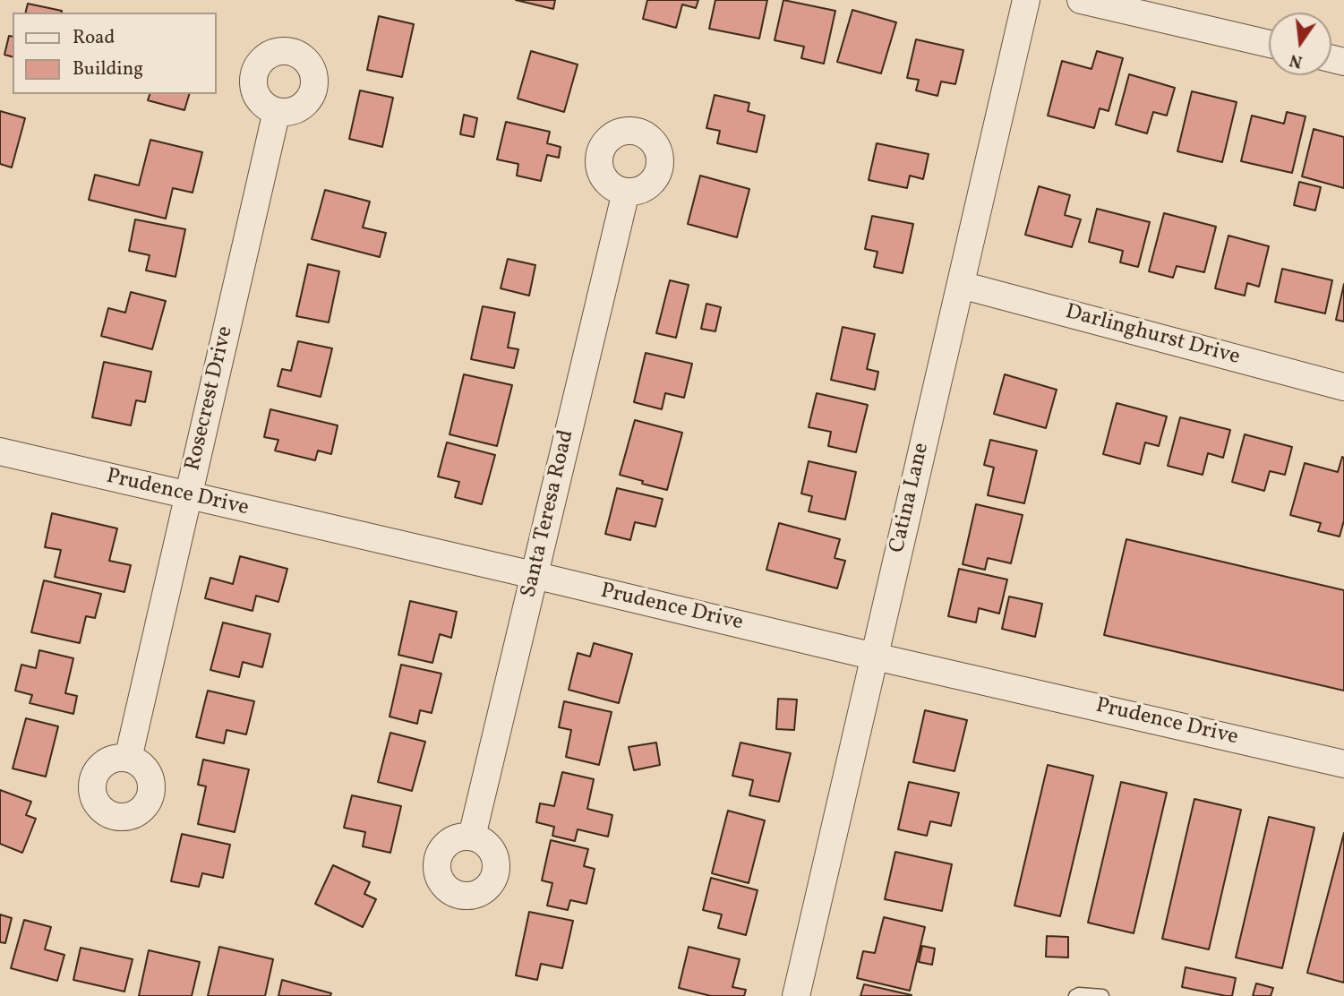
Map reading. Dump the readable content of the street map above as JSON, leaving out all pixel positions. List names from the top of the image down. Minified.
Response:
{"streets":{"street":["Darlinghurst Drive","Rosecrest Drive","Prudence Drive","Catina Lane","Santa Teresa Road"]},"crossings":[["Darlinghurst Drive","Catina Lane"],["Rosecrest Drive","Prudence Drive"],["Prudence Drive","Catina Lane"],["Prudence Drive","Santa Teresa Road"]],"legend":["Road","Building"],"north":"bottom"}
